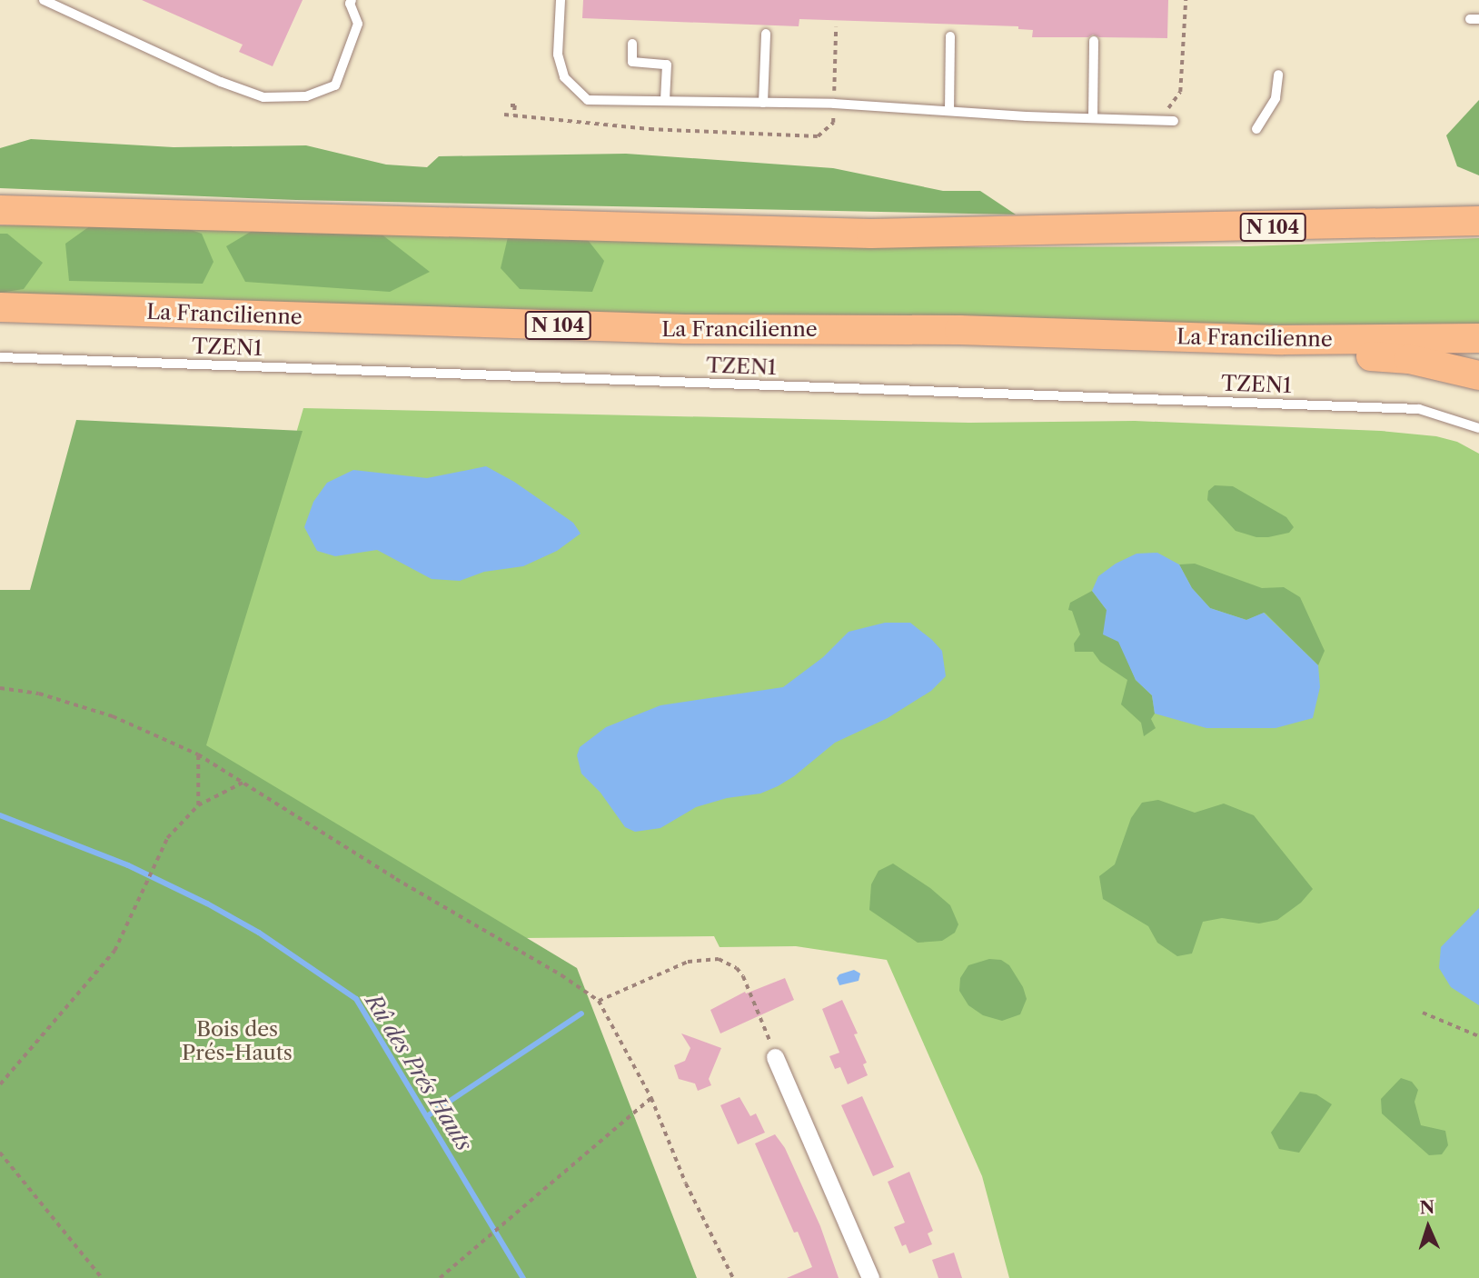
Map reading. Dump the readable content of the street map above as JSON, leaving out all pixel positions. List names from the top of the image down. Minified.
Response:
{"streets":{"highway":["N 104","La Francilienne"],"lane":["TZEN1"]},"water":["Rû des Prés Hauts"],"parks":["Bois des Prés-Hauts"],"north":"top"}
